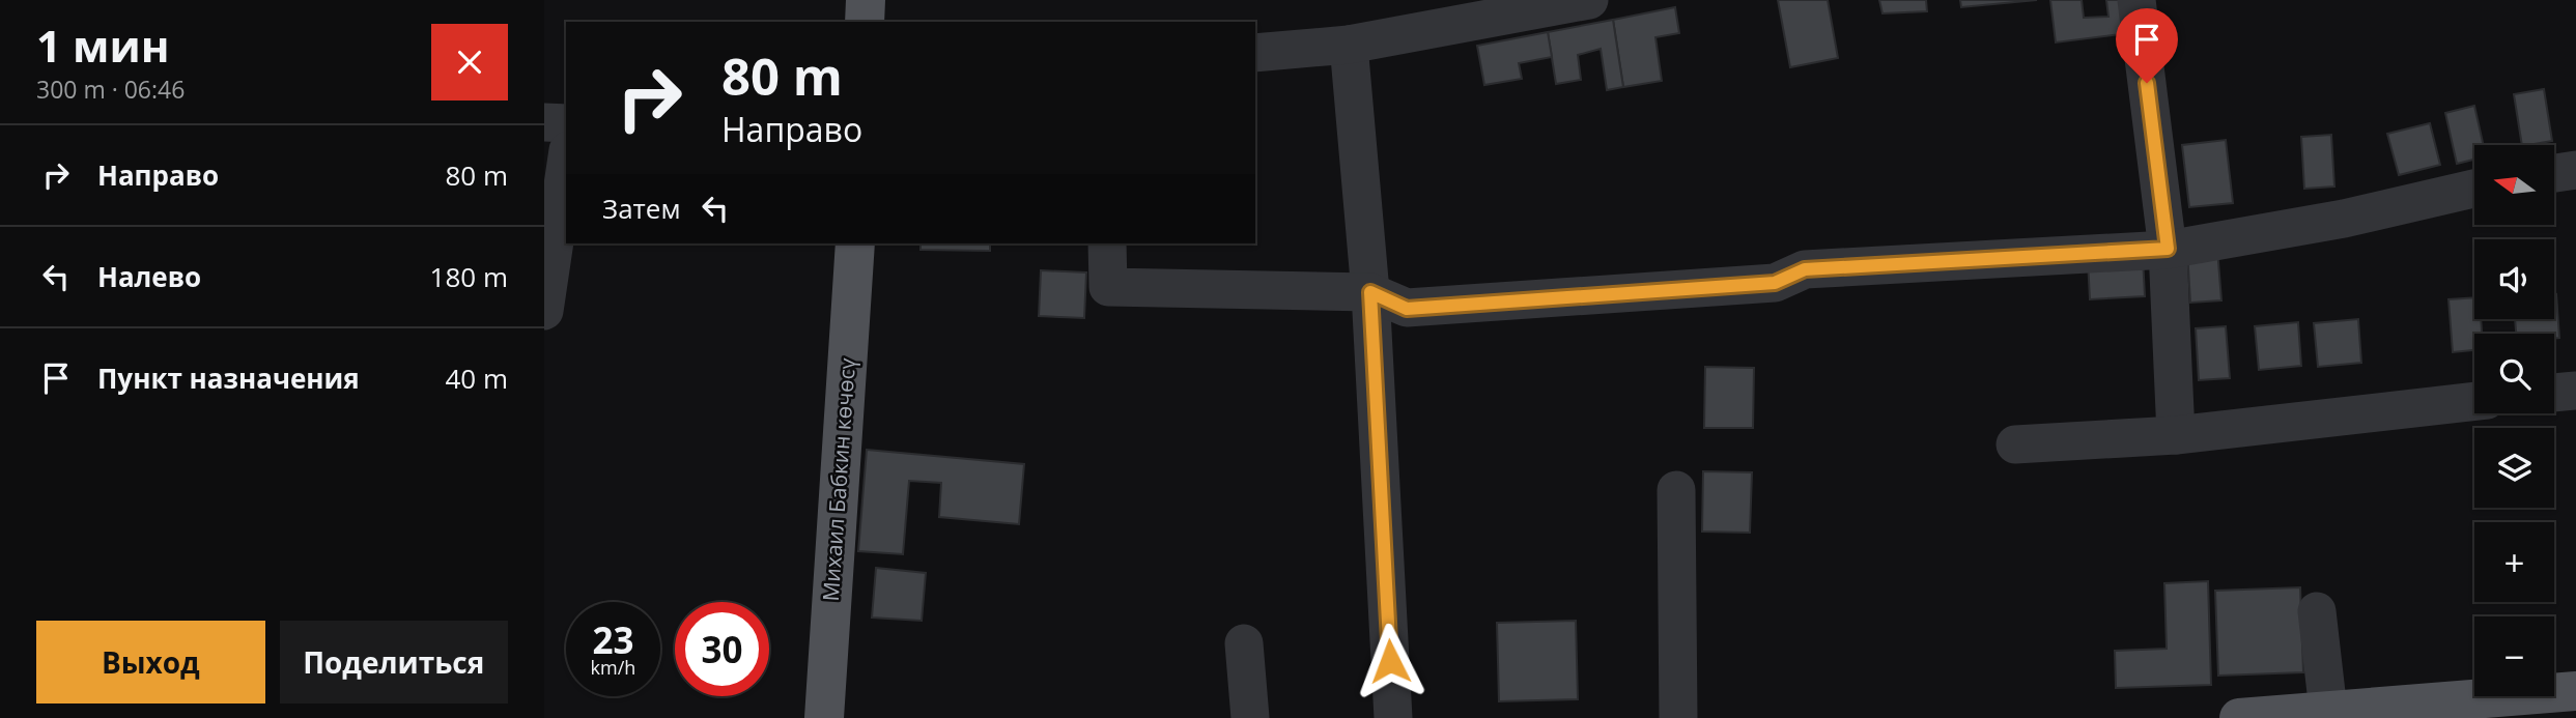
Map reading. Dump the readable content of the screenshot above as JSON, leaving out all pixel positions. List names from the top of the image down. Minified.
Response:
{"streets":{"main road":["Михаил Бабкин көчөсү"]},"north":"left","page":{"heading":["1 мин","300 m · 06:46"],"turn":["80 m","Направо"],"list":[{"name":"Направо","value":"80 m"},{"name":"Налево","value":"180 m"},{"name":"Пункт назначения","value":"40 m"}],"map_buttons":["+","−"],"then":"Затем","speed":"23 km/h","limit":"30","buttons":["Выход","Поделиться"]}}
